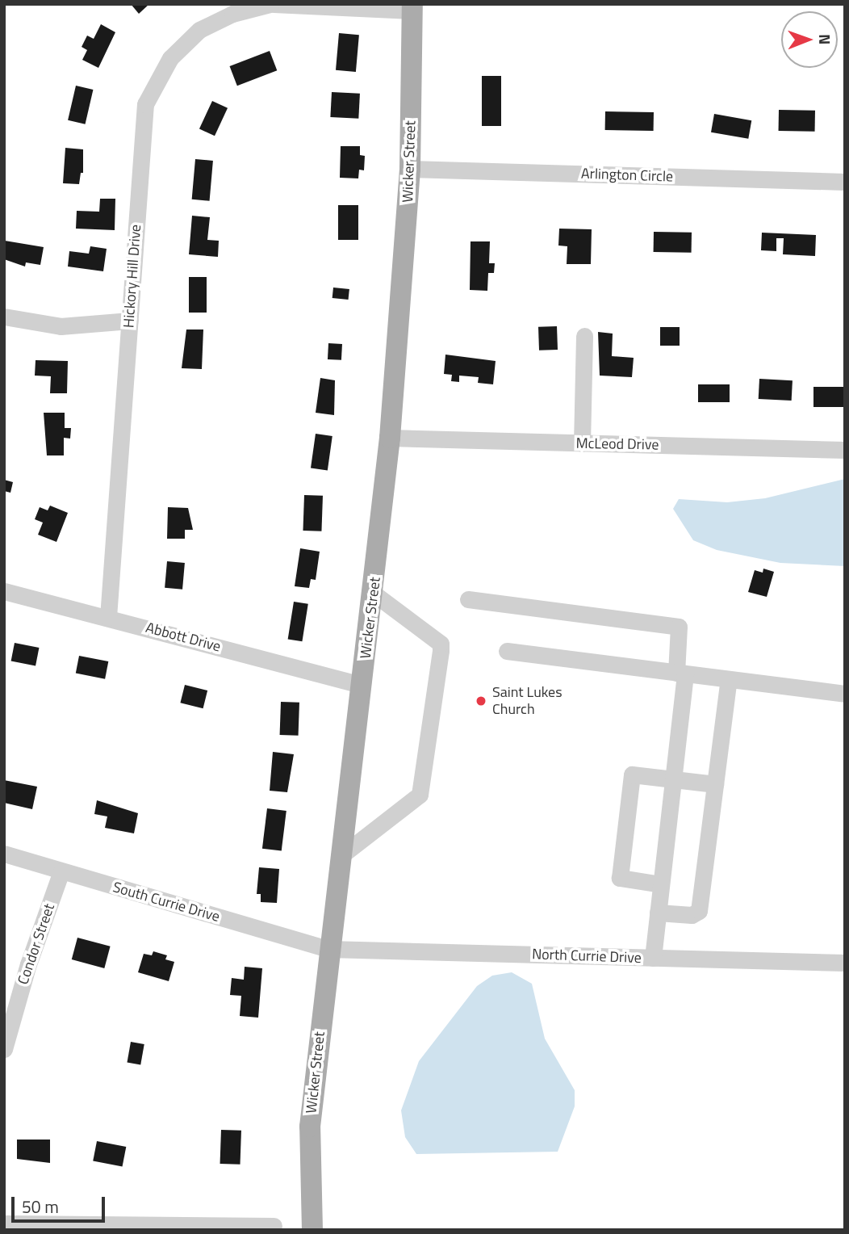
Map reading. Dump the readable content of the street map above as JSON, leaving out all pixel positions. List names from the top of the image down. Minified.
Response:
{"streets":{"main road":["Wicker Street"],"street":["Arlington Circle","Hickory Hill Drive","McLeod Drive","Abbott Drive","South Currie Drive","Condor Street","North Currie Drive"]},"crossings":[["Wicker Street","Arlington Circle"],["Wicker Street","Hickory Hill Drive"],["Wicker Street","McLeod Drive"],["Wicker Street","Abbott Drive"],["Wicker Street","South Currie Drive"],["Wicker Street","North Currie Drive"],["Hickory Hill Drive","Abbott Drive"],["South Currie Drive","Condor Street"],["South Currie Drive","North Currie Drive"]],"places":["Saint Lukes Church"],"scale_bar":"50 m","north":"right"}
